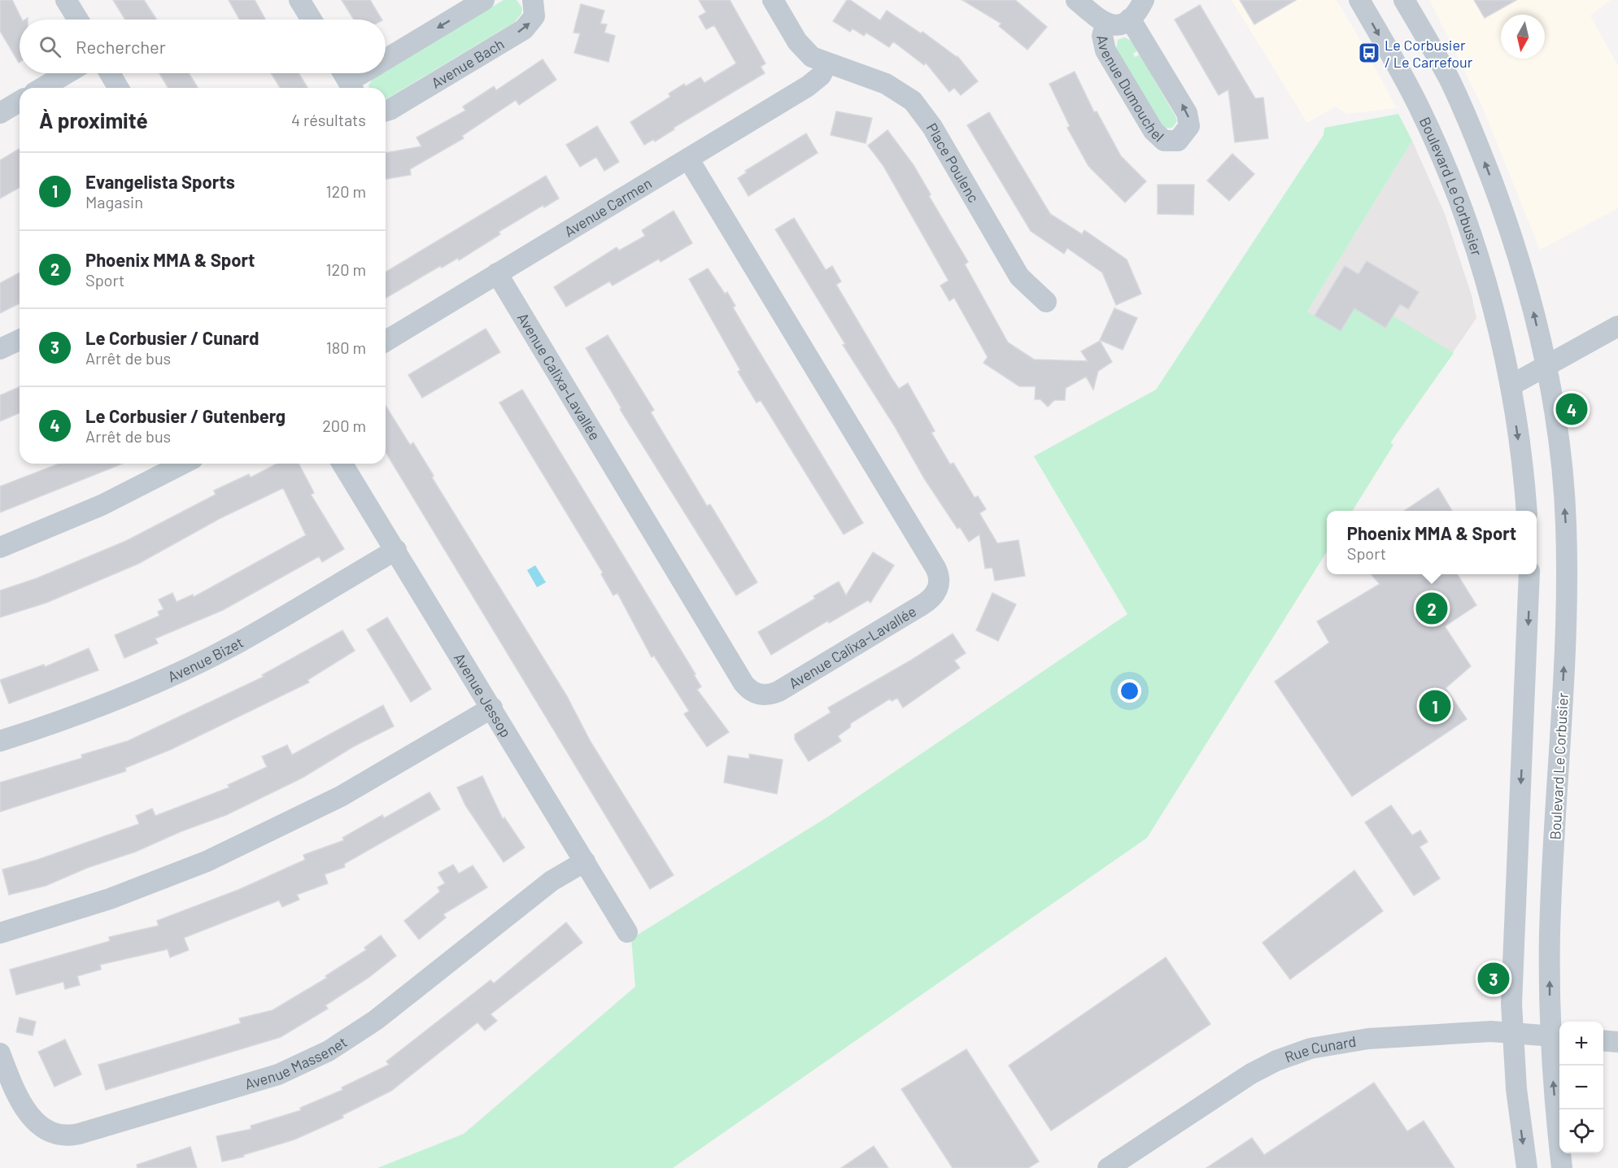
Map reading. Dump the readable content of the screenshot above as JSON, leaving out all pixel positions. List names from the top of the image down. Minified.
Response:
{"streets":{"street":["Avenue Bach","Avenue Dumouchel","Place Poulenc","Boulevard Le Corbusier","Avenue Carmen","Avenue Calixa-Lavallée","Avenue Bizet","Avenue Jessop","Rue Cunard","Avenue Massenet"]},"crossings":[["Place Poulenc","Avenue Carmen"],["Boulevard Le Corbusier","Rue Cunard"],["Avenue Carmen","Avenue Calixa-Lavallée"],["Avenue Bizet","Avenue Jessop"],["Avenue Jessop","Avenue Massenet"]],"places":{"bus stop":["Le Corbusier / Le Carrefour"]},"north":"bottom","page":{"search":"Rechercher","heading":["À proximité","4 résultats"],"list":[{"mark":"1","name":"Evangelista Sports","note":"Magasin","value":"120 m"},{"mark":"2","name":"Phoenix MMA & Sport","note":"Sport","value":"120 m"},{"mark":"3","name":"Le Corbusier / Cunard","note":"Arrêt de bus","value":"180 m"},{"mark":"4","name":"Le Corbusier / Gutenberg","note":"Arrêt de bus","value":"200 m"}],"pins":["4","2","1","3"],"popup":["Phoenix MMA & Sport","Sport"],"map_buttons":["+","−"]}}
